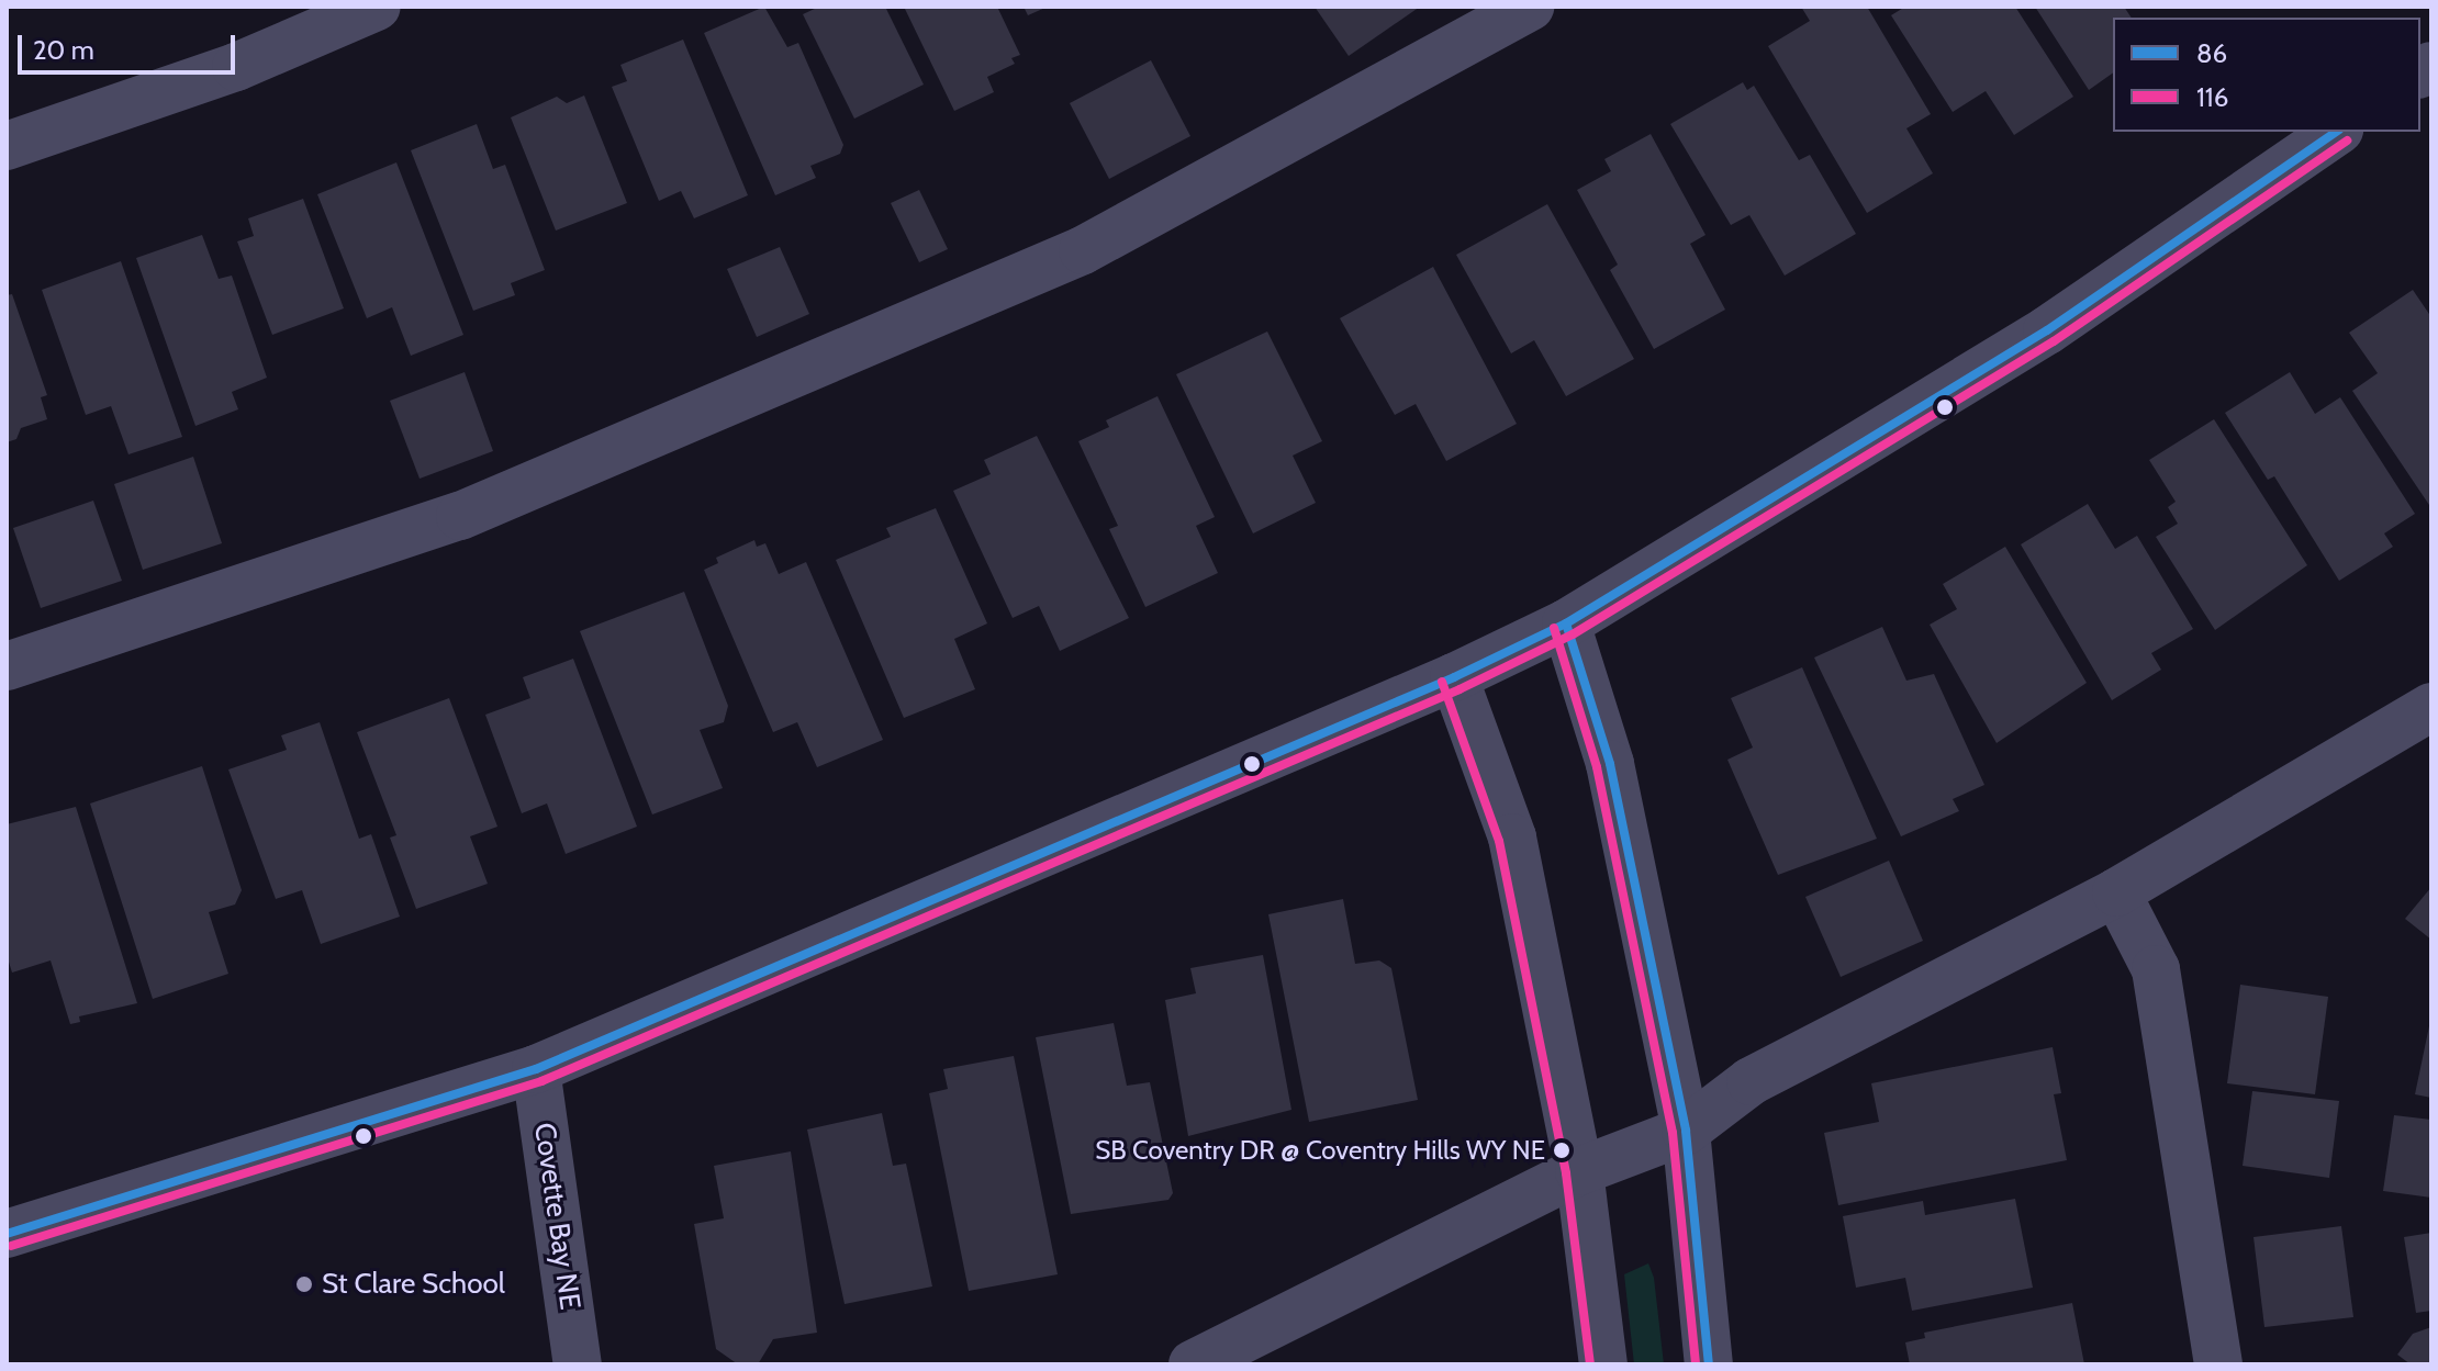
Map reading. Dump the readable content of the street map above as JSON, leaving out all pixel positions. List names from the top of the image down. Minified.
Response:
{"streets":{"street":["Covette Bay NE"]},"places":["SB Coventry DR @ Coventry Hills WY NE","St Clare School"],"lines":["transit line 86","transit line 116"],"legend":["86","116"],"scale_bar":"20 m"}
